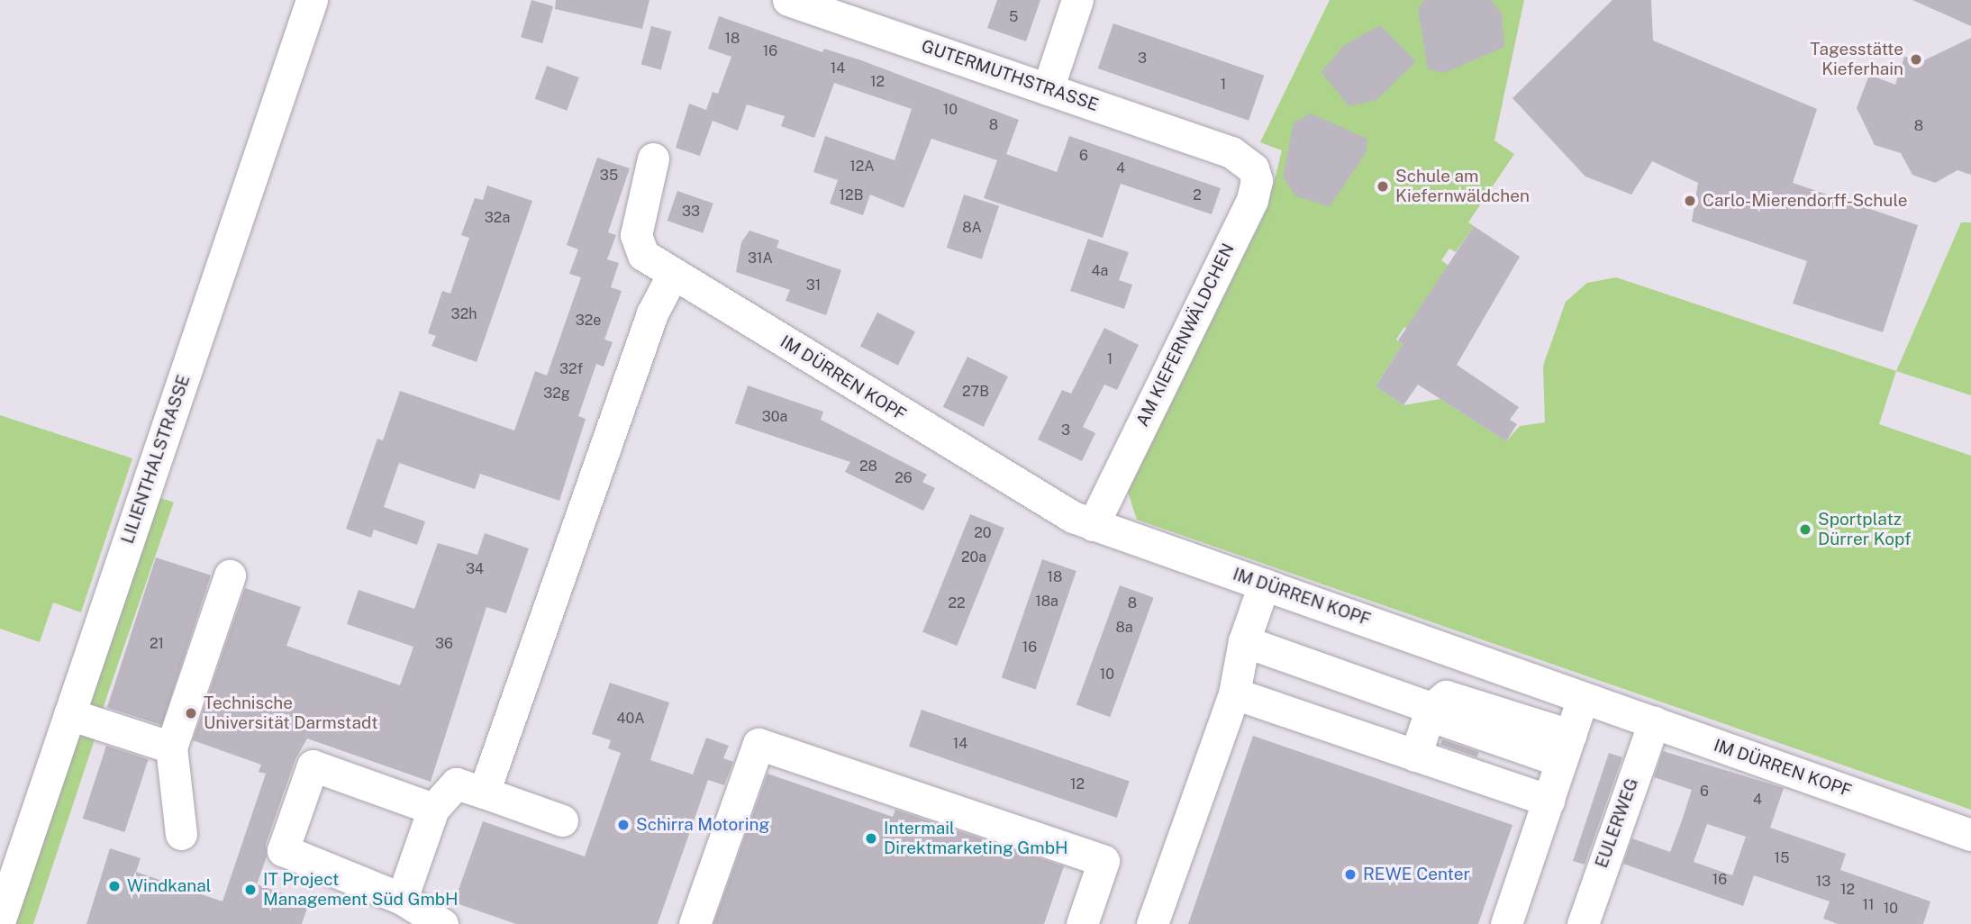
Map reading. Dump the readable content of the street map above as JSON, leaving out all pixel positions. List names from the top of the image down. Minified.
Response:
{"streets":{"street":["GUTERMUTHSTRASSE","AM KIEFERNWÄLDCHEN","IM DÜRREN KOPF","LILIENTHALSTRASSE","EULERWEG"]},"crossings":[["GUTERMUTHSTRASSE","AM KIEFERNWÄLDCHEN"],["AM KIEFERNWÄLDCHEN","IM DÜRREN KOPF"],["IM DÜRREN KOPF","EULERWEG"]],"places":["Tagesstätte Kieferhain","Schule am Kiefernwäldchen","Carlo-Mierendorff-Schule","Sportplatz Dürrer Kopf","Technische Universität Darmstadt","Schirra Motoring","Intermail Direktmarketing GmbH","REWE Center","Windkanal","IT Project Management Süd GmbH"],"house_numbers":["5","18","16","3","14","12","1","10","8","8","6","12A","4","35","12B","2","33","32a","8A","31A","4a","31","32h","32e","1","32f","27B","32g","30a","3","28","26","20","20a","34","18","18a","22","8","8a","21","36","16","10","40A","14","12","6","4","15","16","13","12","11","10"]}
